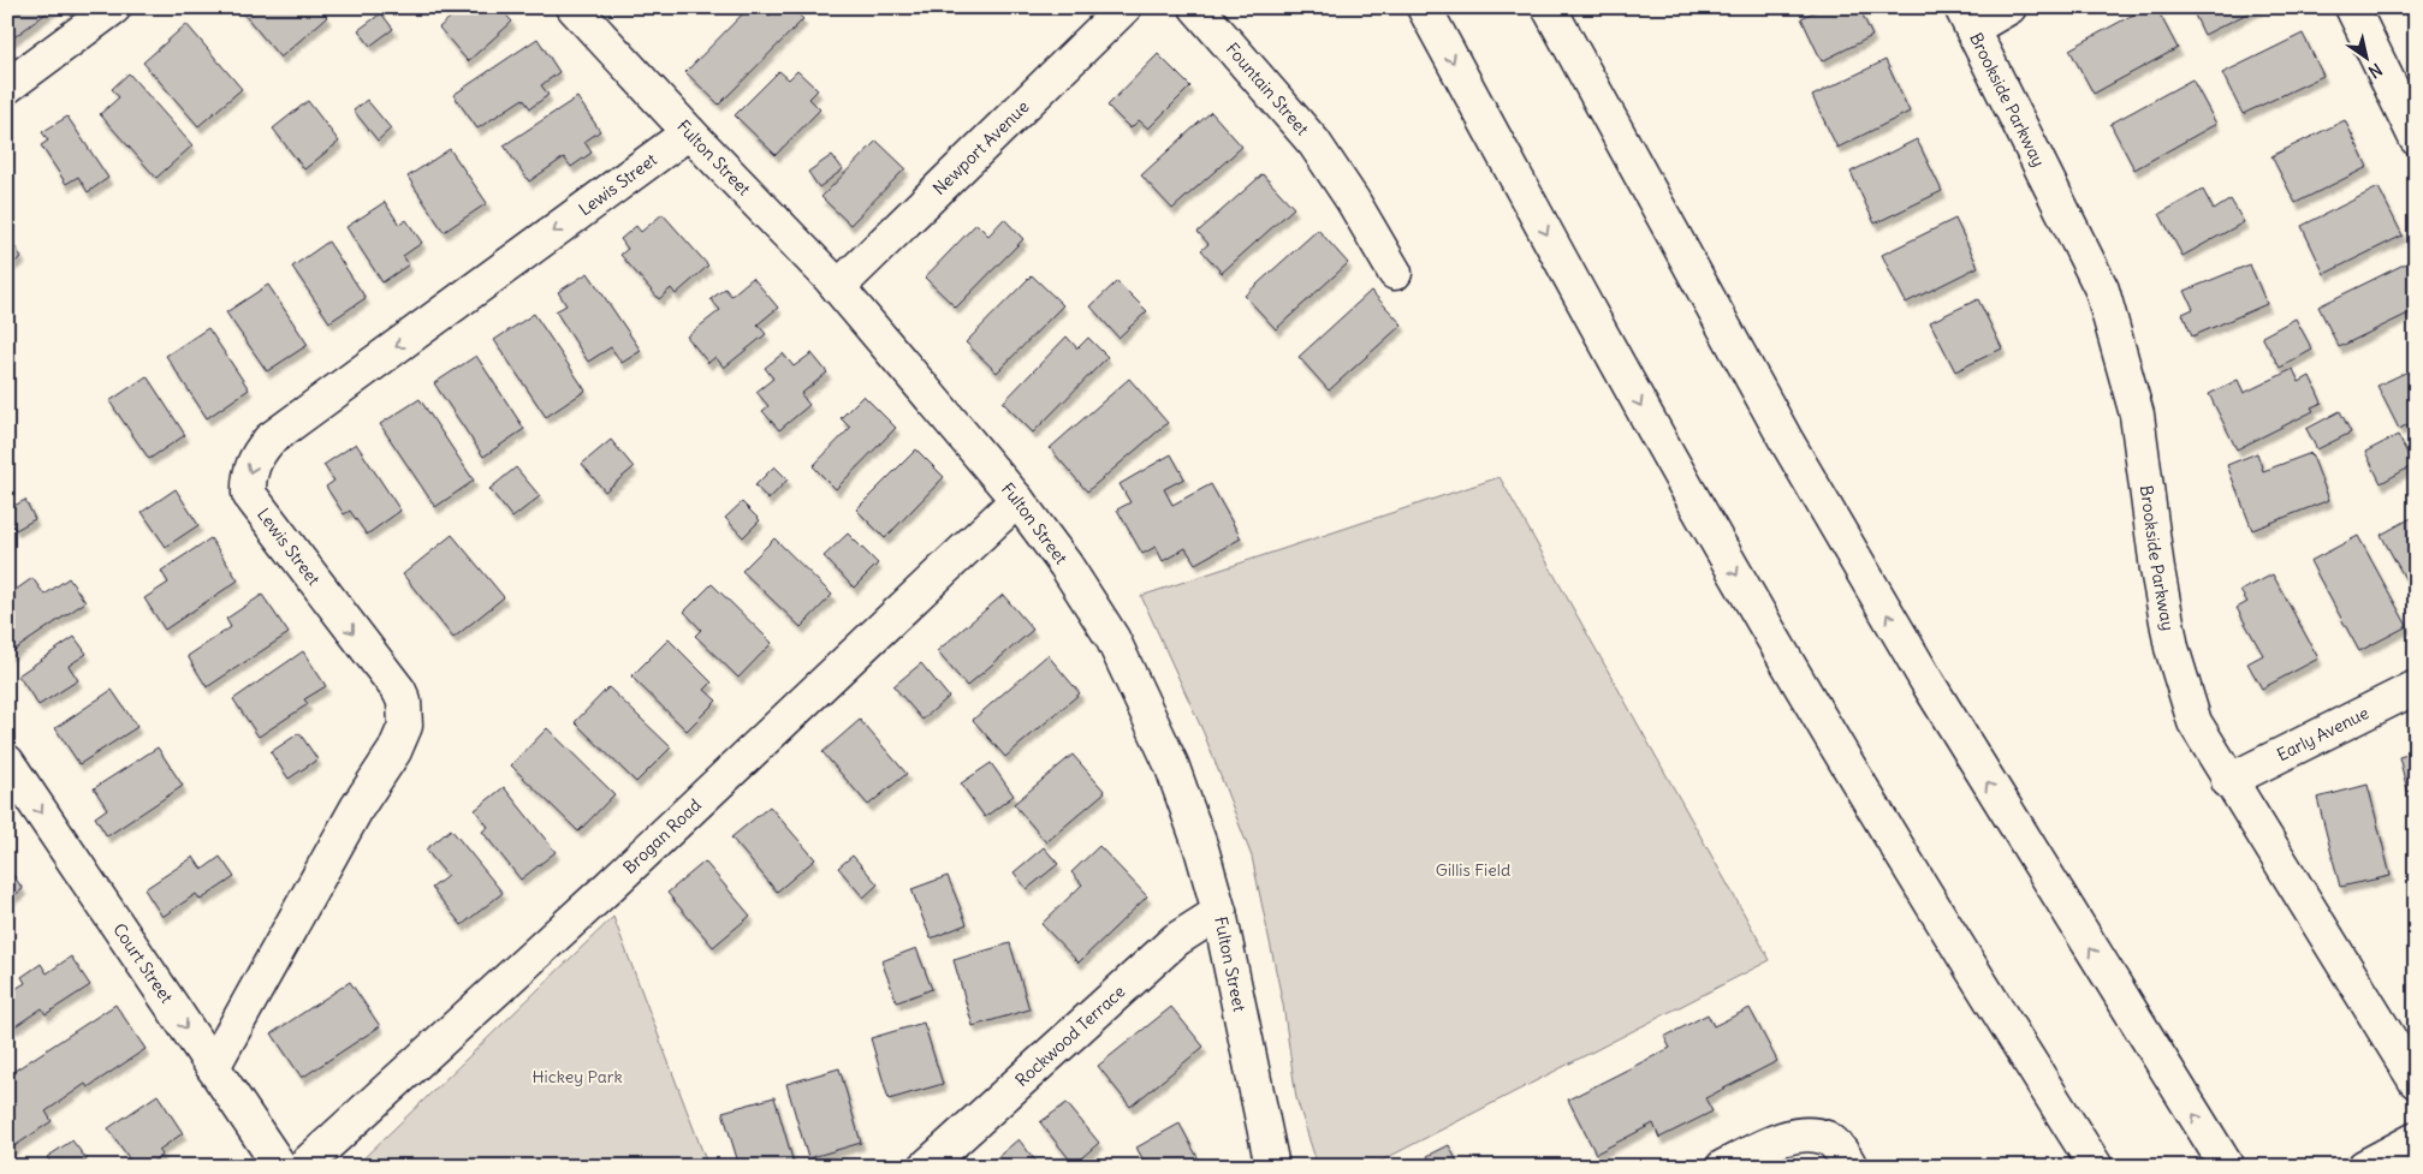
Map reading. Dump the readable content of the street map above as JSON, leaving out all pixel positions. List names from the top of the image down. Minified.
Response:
{"streets":{"main road":["Fountain Street","Brookside Parkway","Newport Avenue","Fulton Street","Lewis Street","Early Avenue","Brogan Road","Court Street","Rockwood Terrace"]},"crossings":[["Brookside Parkway","Early Avenue"],["Newport Avenue","Fulton Street"],["Fulton Street","Lewis Street"],["Fulton Street","Brogan Road"],["Fulton Street","Rockwood Terrace"],["Lewis Street","Court Street"]],"one_way":["Lewis Street","Court Street"],"parks":["Gillis Field","Hickey Park"],"north":"bottom right"}
